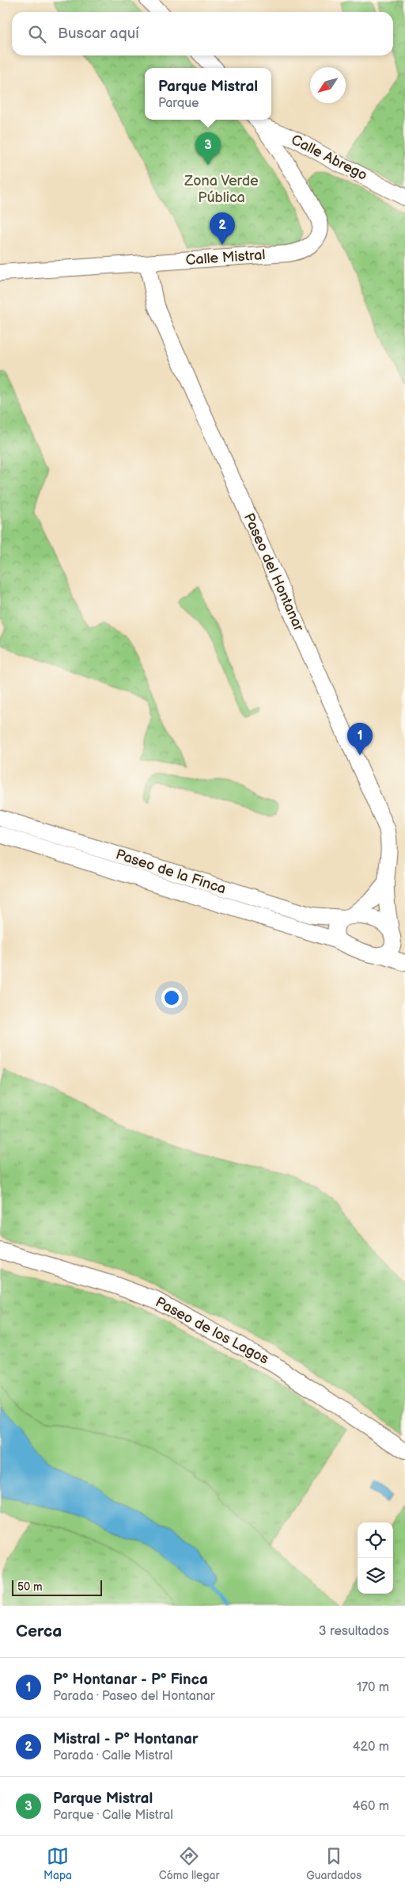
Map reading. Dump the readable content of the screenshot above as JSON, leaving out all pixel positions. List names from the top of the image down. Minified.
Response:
{"streets":{"street":["Calle Abrego","Calle Mistral","Paseo del Hontanar","Paseo de la Finca","Paseo de los Lagos"]},"crossings":[["Calle Abrego","Calle Mistral"],["Calle Mistral","Paseo del Hontanar"],["Paseo del Hontanar","Paseo de la Finca"]],"parks":["Zona Verde Pública"],"scale_bar":"50 m","north":"bottom left","page":{"search":"Buscar aquí","popup":["Parque Mistral","Parque"],"pins":["3","2","1"],"scale":"50 m","heading":["Cerca","3 resultados"],"list":[{"mark":"1","name":"Pº Hontanar - Pº Finca","note":"Parada · Paseo del Hontanar","value":"170 m"},{"mark":"2","name":"Mistral - Pº Hontanar","note":"Parada · Calle Mistral","value":"420 m"},{"mark":"3","name":"Parque Mistral","note":"Parque · Calle Mistral","value":"460 m"}],"nav":["Mapa","Cómo llegar","Guardados"]}}
